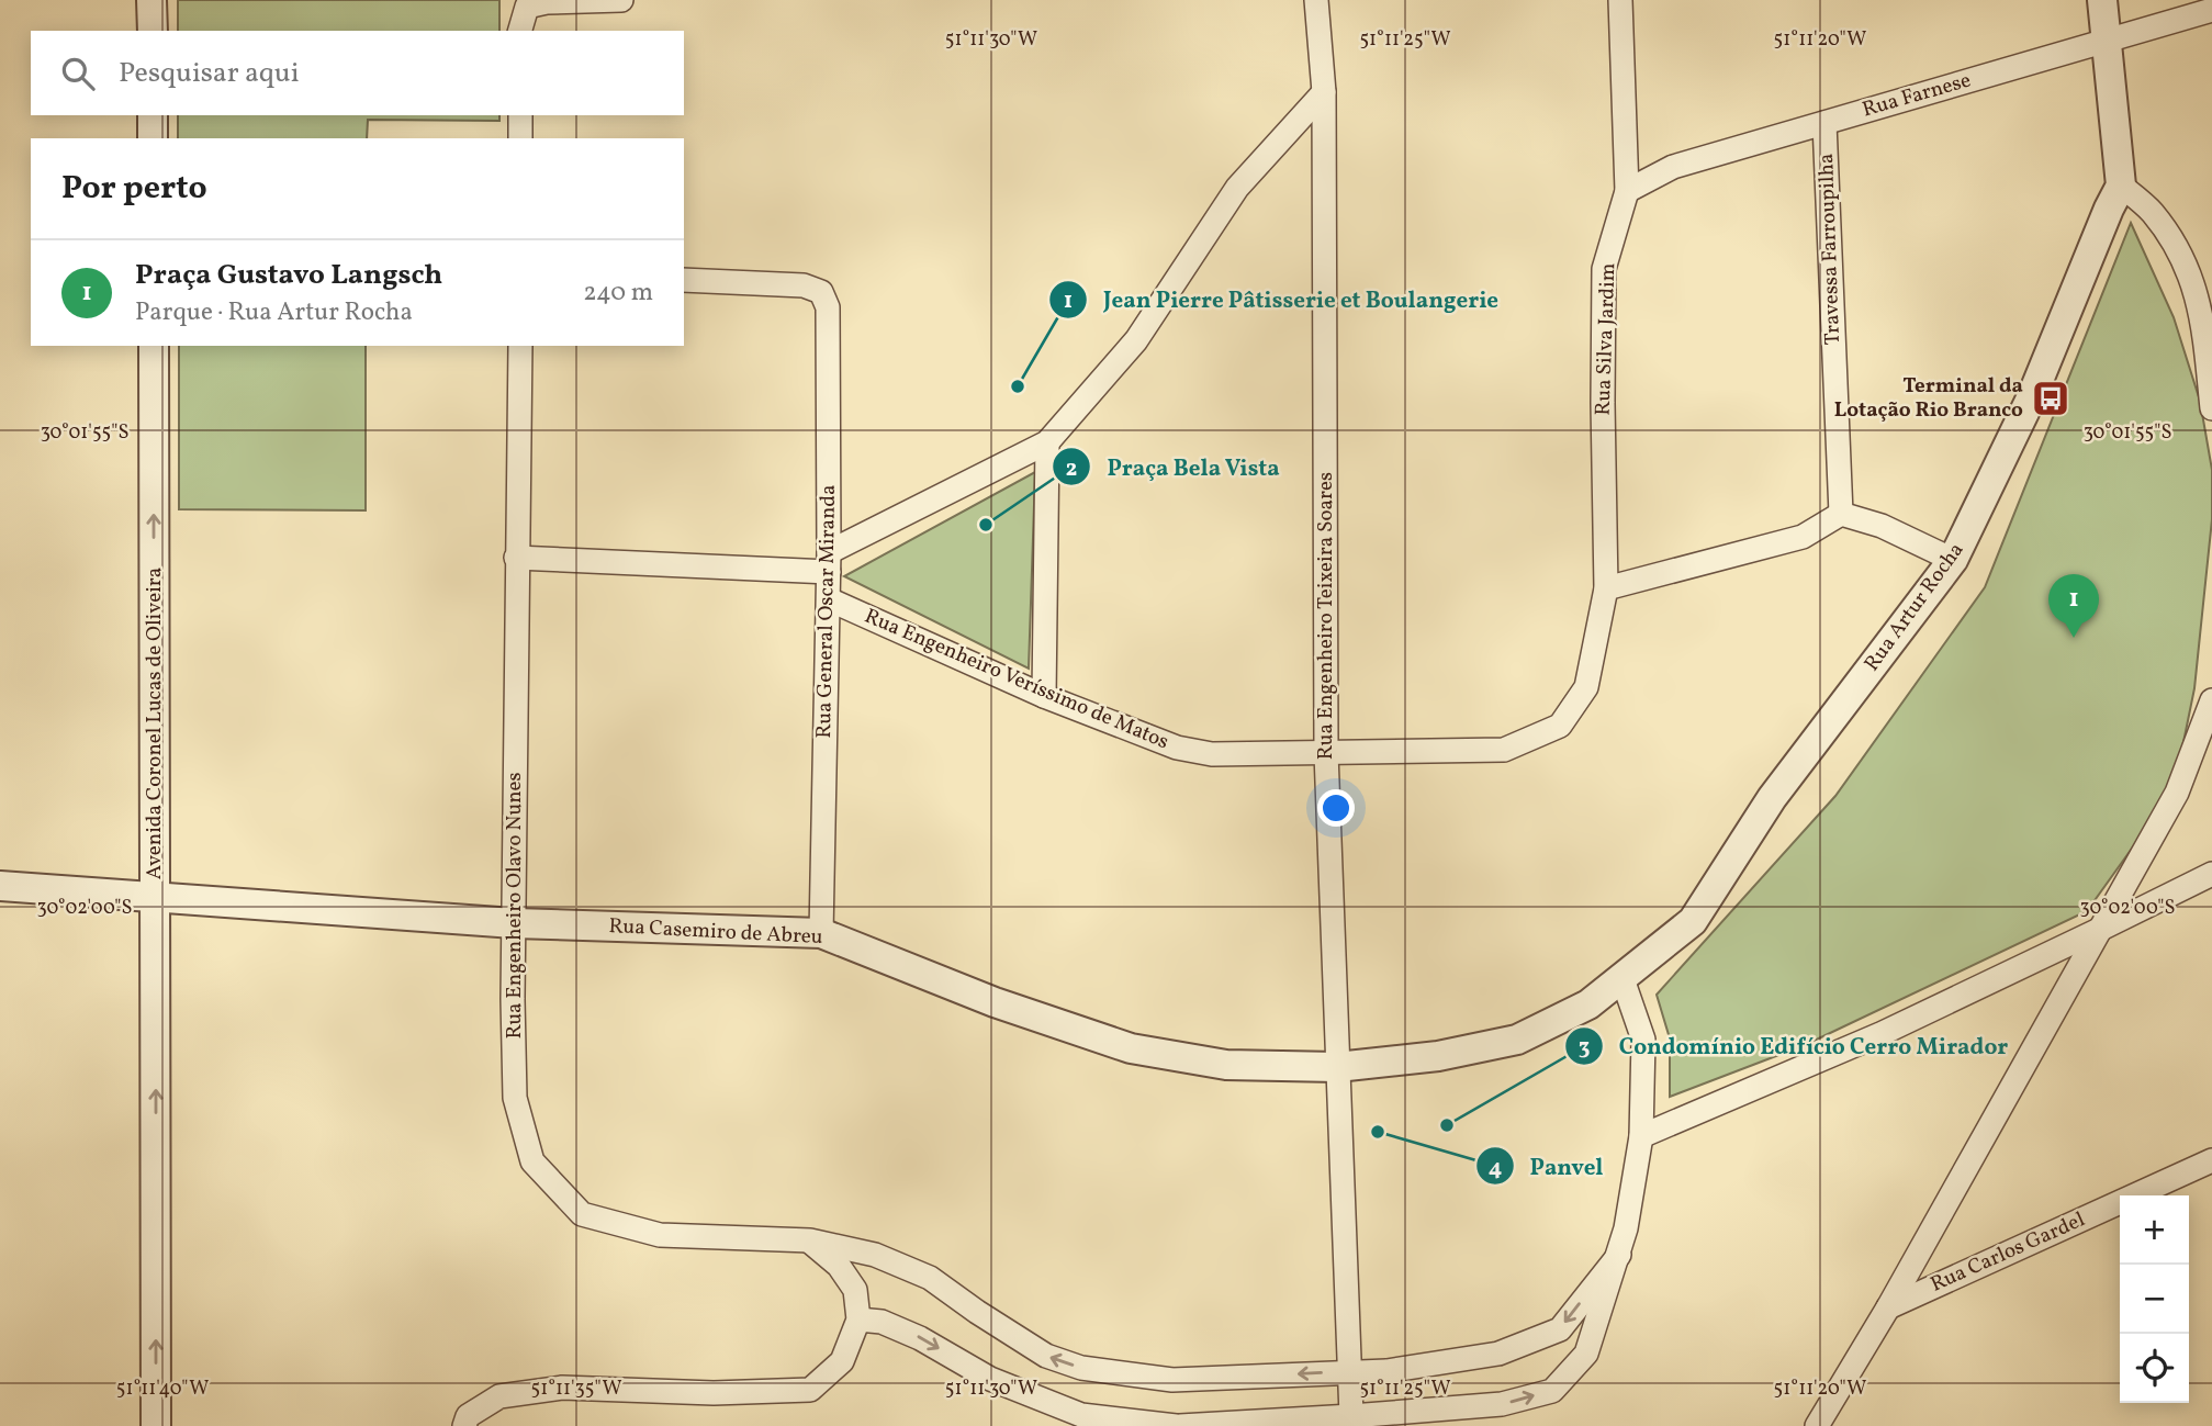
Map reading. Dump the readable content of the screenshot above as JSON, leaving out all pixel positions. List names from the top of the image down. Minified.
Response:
{"streets":{"street":["Rua Farnese","Travessa Farroupilha","Rua Silva Jardim","Rua Artur Rocha","Rua General Oscar Miranda","Rua Engenheiro Teixeira Soares","Rua Engenheiro Veríssimo de Matos","Avenida Coronel Lucas de Oliveira","Rua Engenheiro Olavo Nunes","Rua Casemiro de Abreu","Rua Carlos Gardel"]},"crossings":[["Rua Farnese","Travessa Farroupilha"],["Rua Farnese","Rua Silva Jardim"],["Rua Silva Jardim","Rua Engenheiro Veríssimo de Matos"],["Rua Artur Rocha","Rua Casemiro de Abreu"],["Rua General Oscar Miranda","Rua Engenheiro Veríssimo de Matos"],["Rua General Oscar Miranda","Rua Casemiro de Abreu"],["Rua Engenheiro Teixeira Soares","Rua Engenheiro Veríssimo de Matos"],["Rua Engenheiro Teixeira Soares","Rua Engenheiro Olavo Nunes"],["Rua Engenheiro Teixeira Soares","Rua Casemiro de Abreu"],["Avenida Coronel Lucas de Oliveira","Rua Casemiro de Abreu"],["Rua Engenheiro Olavo Nunes","Rua Casemiro de Abreu"]],"one_way":["Avenida Coronel Lucas de Oliveira"],"places":{"other":["Jean Pierre Pâtisserie et Boulangerie","Praça Bela Vista","Condomínio Edifício Cerro Mirador","Panvel"],"bus stop":["Terminal da Lotação Rio Branco"]},"page":{"search":"Pesquisar aqui","heading":"Por perto","list":[{"mark":"1","name":"Praça Gustavo Langsch","note":"Parque · Rua Artur Rocha","value":"240 m"}],"pins":"1","map_buttons":["+","−"]},"coordinates":["51°11'30\"W","51°11'25\"W","51°11'20\"W","30°01'55\"S","30°02'00\"S","51°11'40\"W","51°11'35\"W"]}
